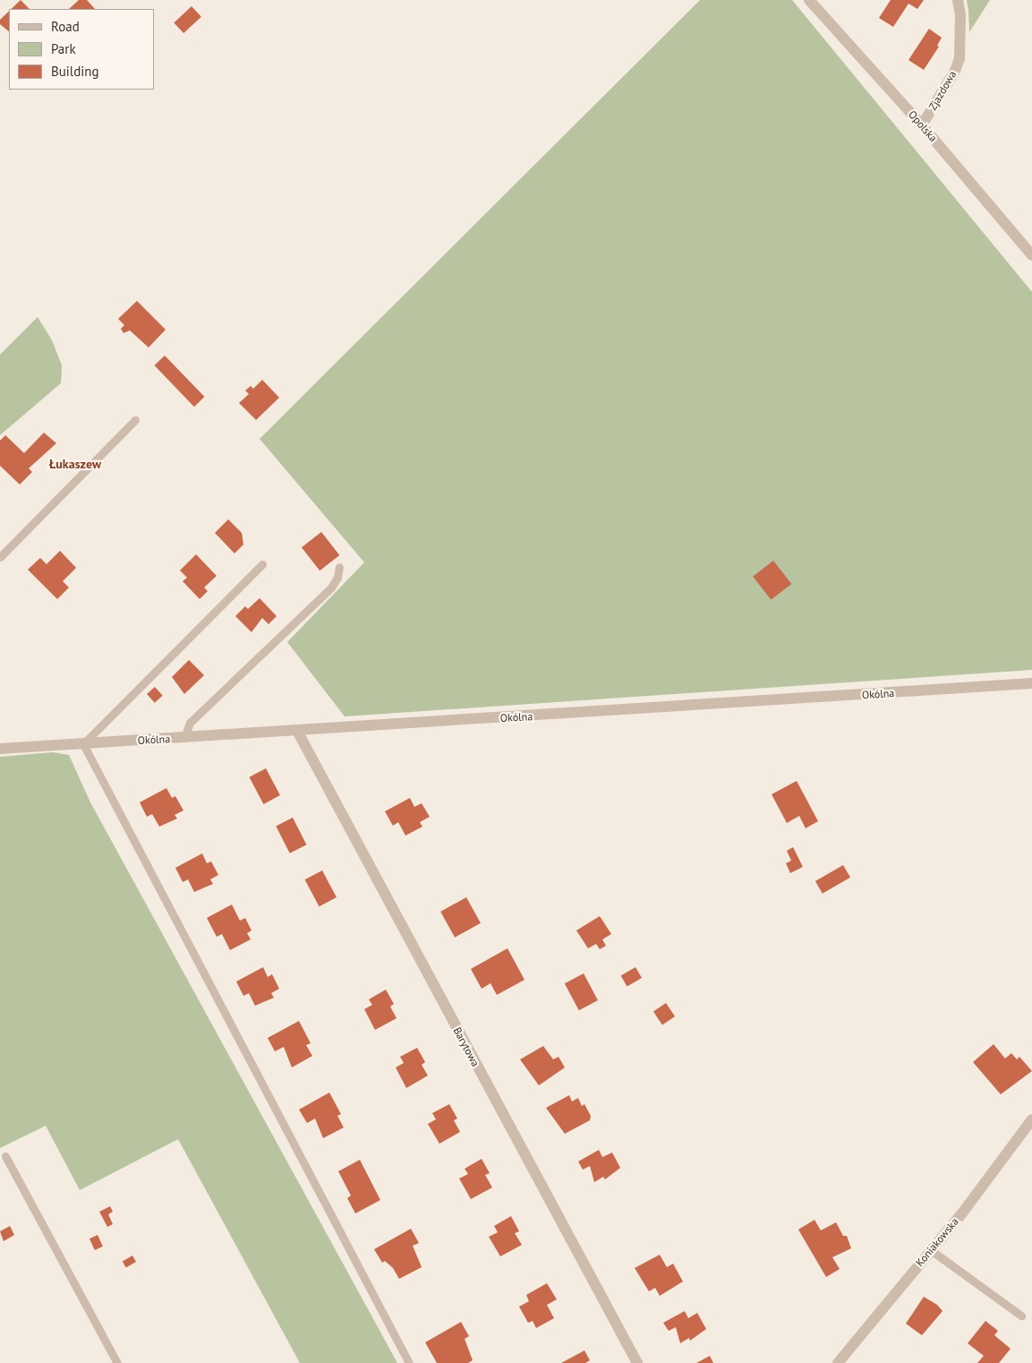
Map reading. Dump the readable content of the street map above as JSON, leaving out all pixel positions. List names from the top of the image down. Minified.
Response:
{"streets":{"street":["Zjazdowa","Opolska","Okólna","Barytowa","Koniakowska"]},"crossings":[["Zjazdowa","Opolska"],["Okólna","Barytowa"]],"districts":["Łukaszew"],"legend":["Road","Park","Building"]}
